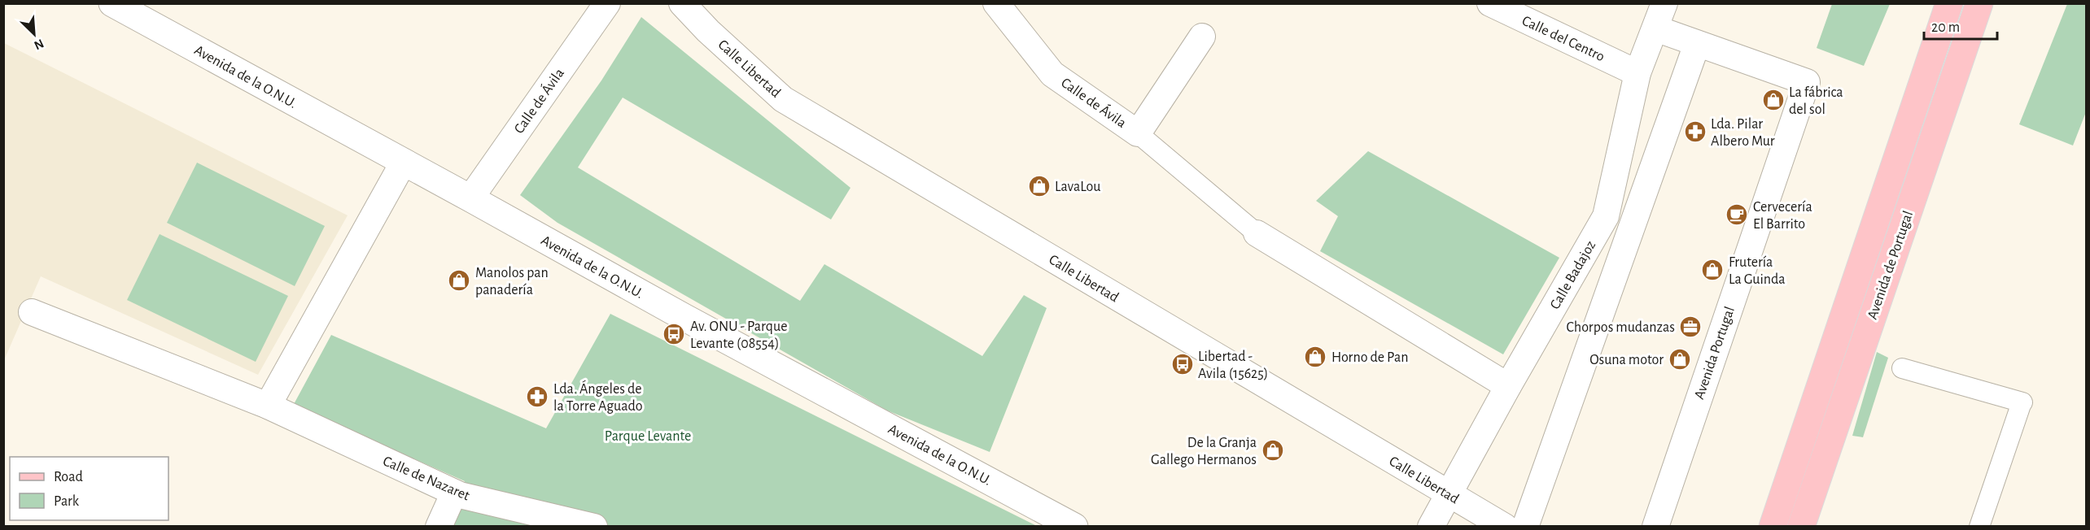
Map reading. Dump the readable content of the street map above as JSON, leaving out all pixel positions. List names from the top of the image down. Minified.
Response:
{"streets":{"main road":["Avenida de Portugal"],"street":["Calle del Centro","Calle Libertad","Avenida de la O.N.U.","Calle de Ávila","Calle Badajoz","Avenida Portugal","Calle de Nazaret"]},"crossings":[["Calle del Centro","Calle Badajoz"],["Calle Libertad","Calle Badajoz"],["Avenida de la O.N.U.","Calle de Ávila"],["Calle Badajoz","Avenida Portugal"]],"parks":["Parque Levante"],"places":{"shop":["La fábrica del sol","LavaLou","Frutería La Guinda","Manolos pan panadería","Horno de Pan","Osuna motor","De la Granja Gallego Hermanos"],"pharmacy":["Lda. Pilar Albero Mur","Lda. Ángeles de la Torre Aguado"],"cafe":["Cervecería El Barrito"],"office":["Chorpos mudanzas"],"bus stop":["Av. ONU - Parque Levante (08554)","Libertad - Avila (15625)"]},"legend":["Road","Park"],"scale_bar":"20 m","north":"bottom right"}
